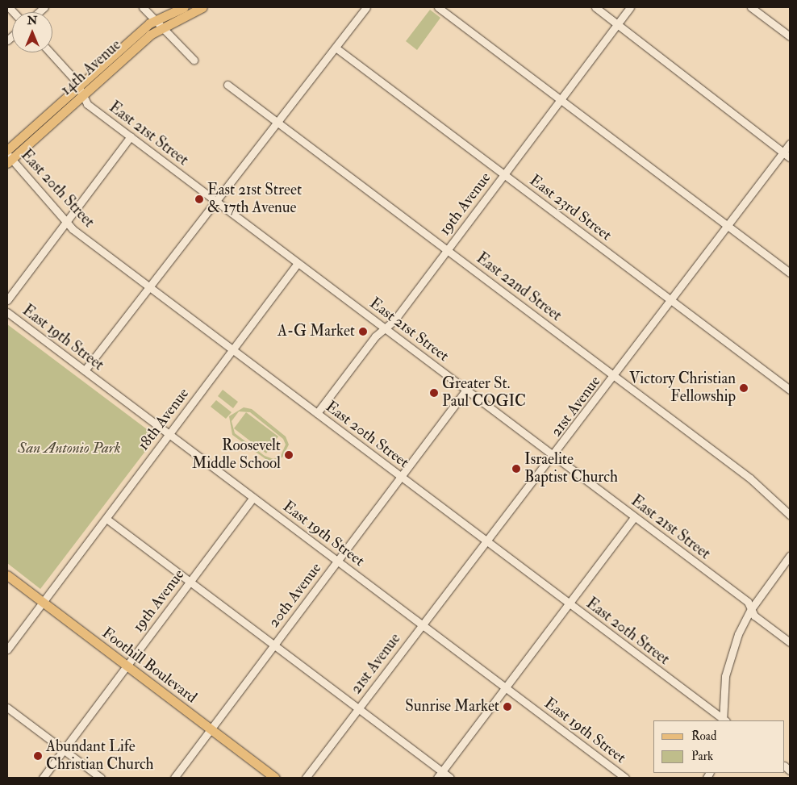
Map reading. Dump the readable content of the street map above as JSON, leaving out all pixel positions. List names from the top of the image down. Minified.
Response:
{"streets":{"main road":["14th Avenue","Foothill Boulevard"],"street":["East 21st Street","East 20th Street","19th Avenue","East 23rd Street","East 22nd Street","East 19th Street","21st Avenue","18th Avenue","20th Avenue"]},"crossings":[["14th Avenue","East 21st Street"],["14th Avenue","East 20th Street"],["East 21st Street","19th Avenue"],["East 21st Street","21st Avenue"],["East 21st Street","18th Avenue"],["East 21st Street","20th Avenue"],["East 20th Street","19th Avenue"],["East 20th Street","21st Avenue"],["East 20th Street","18th Avenue"],["East 20th Street","20th Avenue"],["19th Avenue","East 23rd Street"],["19th Avenue","East 22nd Street"],["19th Avenue","East 19th Street"],["19th Avenue","Foothill Boulevard"],["East 23rd Street","21st Avenue"],["East 22nd Street","21st Avenue"],["East 19th Street","21st Avenue"],["East 19th Street","18th Avenue"],["East 19th Street","20th Avenue"],["18th Avenue","Foothill Boulevard"],["20th Avenue","Foothill Boulevard"]],"parks":["San Antonio Park"],"places":["East 21st Street & 17th Avenue","A-G Market","Victory Christian Fellowship","Greater St. Paul COGIC","Roosevelt Middle School","Israelite Baptist Church","Sunrise Market","Abundant Life Christian Church"],"legend":["Road","Park"],"north":"top"}
